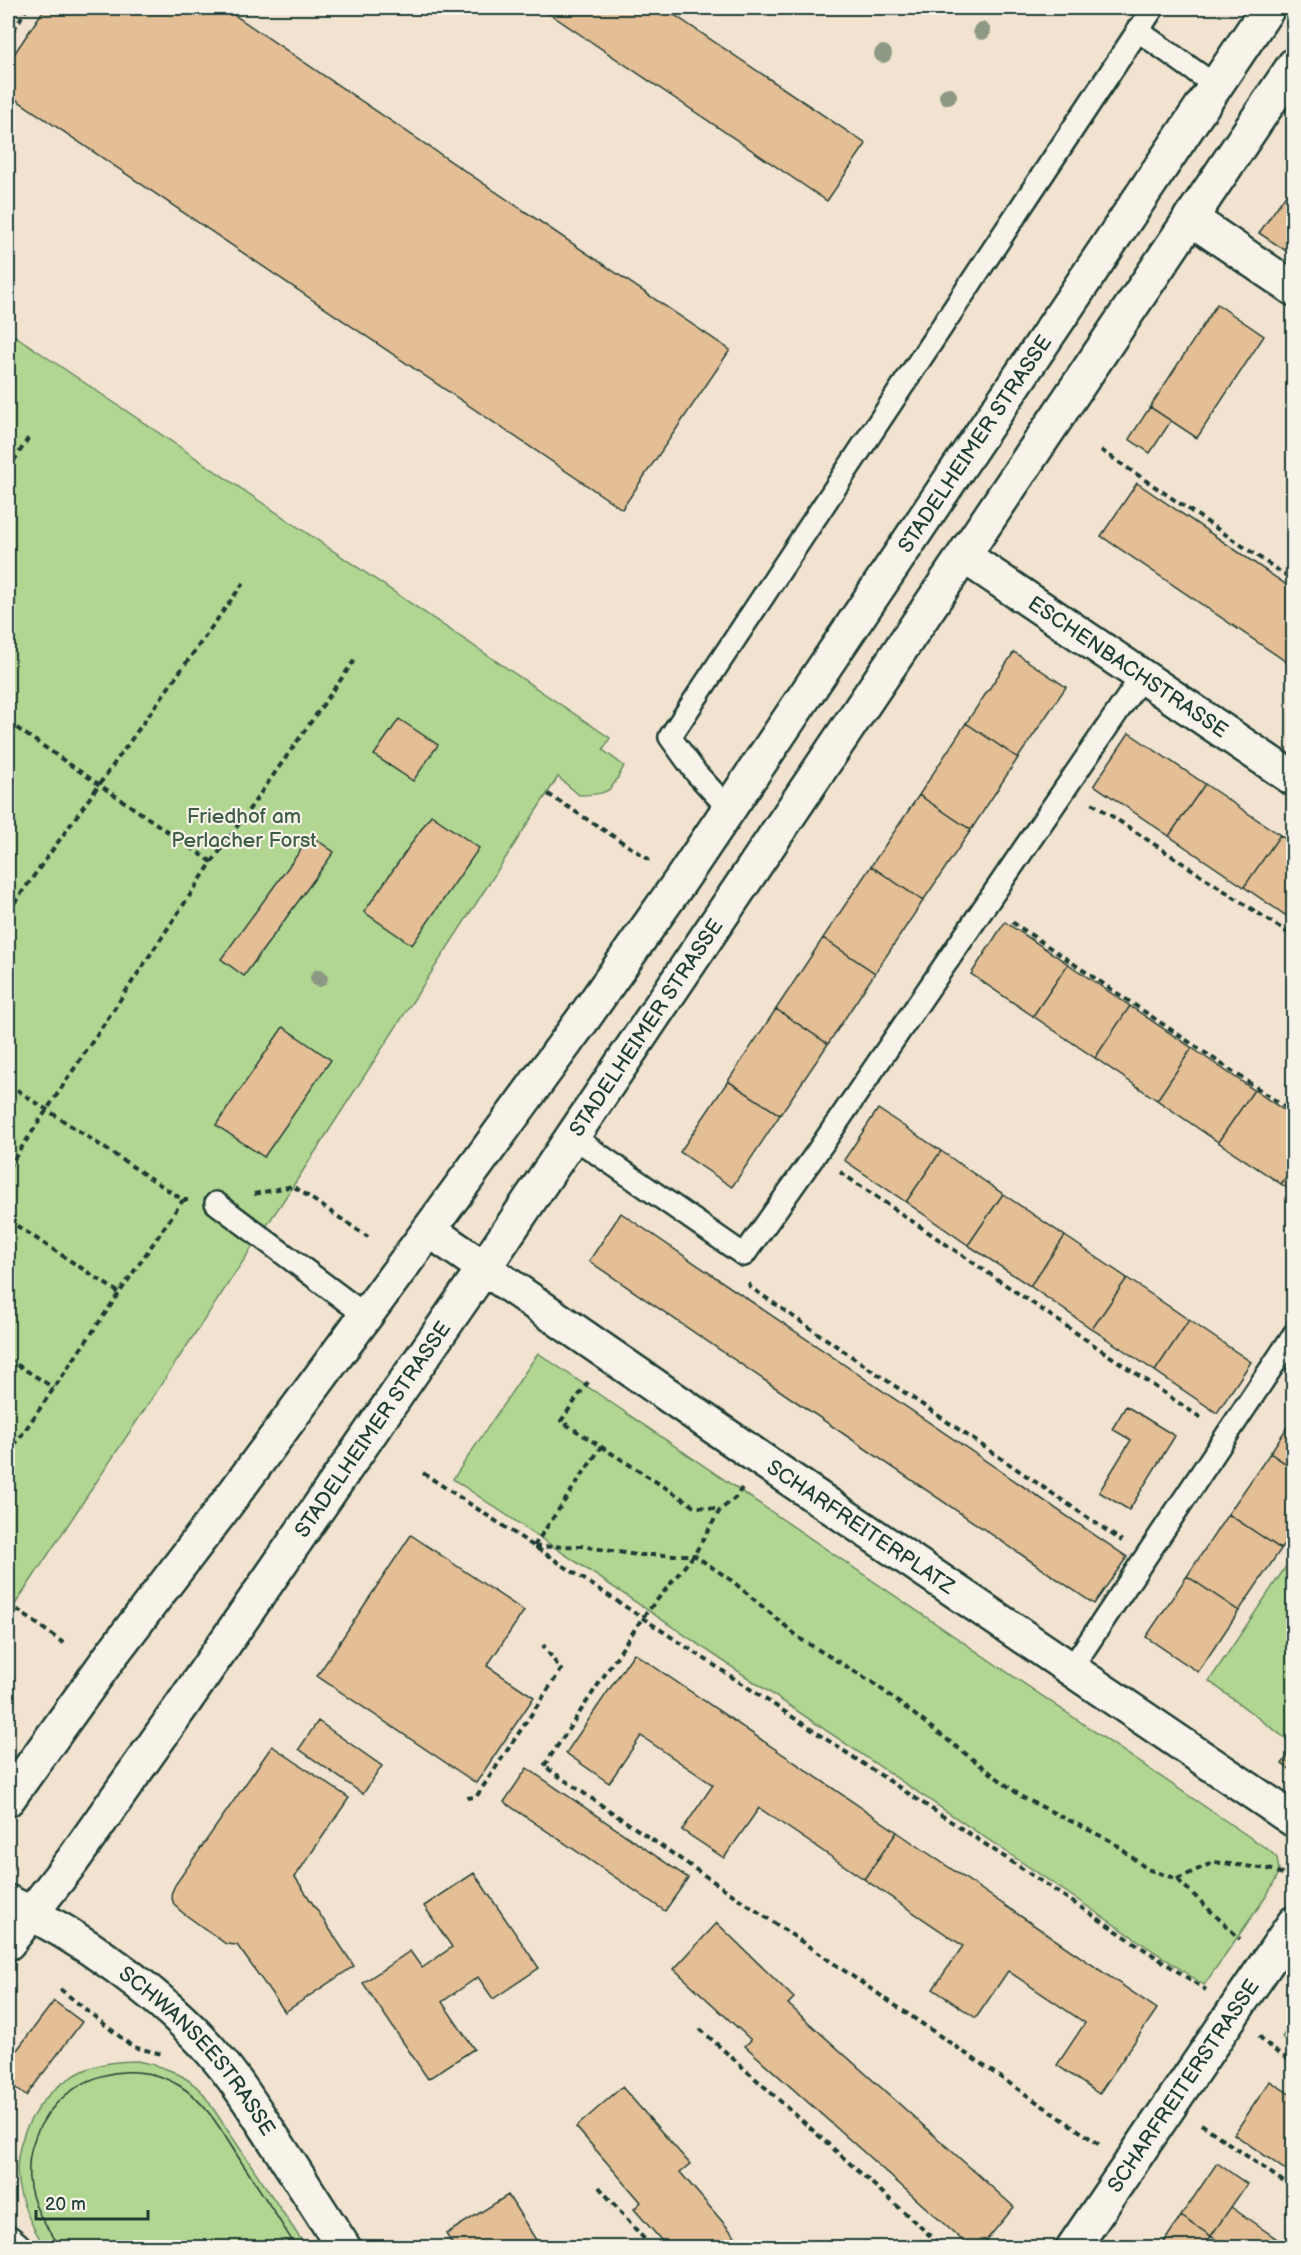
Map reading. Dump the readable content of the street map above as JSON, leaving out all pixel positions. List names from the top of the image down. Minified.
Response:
{"streets":{"main road":["STADELHEIMER STRASSE","ESCHENBACHSTRASSE","SCHARFREITERPLATZ","SCHWANSEESTRASSE","SCHARFREITERSTRASSE"]},"crossings":[["STADELHEIMER STRASSE","ESCHENBACHSTRASSE"],["STADELHEIMER STRASSE","SCHARFREITERPLATZ"],["STADELHEIMER STRASSE","SCHWANSEESTRASSE"]],"parks":["Friedhof am Perlacher Forst"],"scale_bar":"20 m"}
